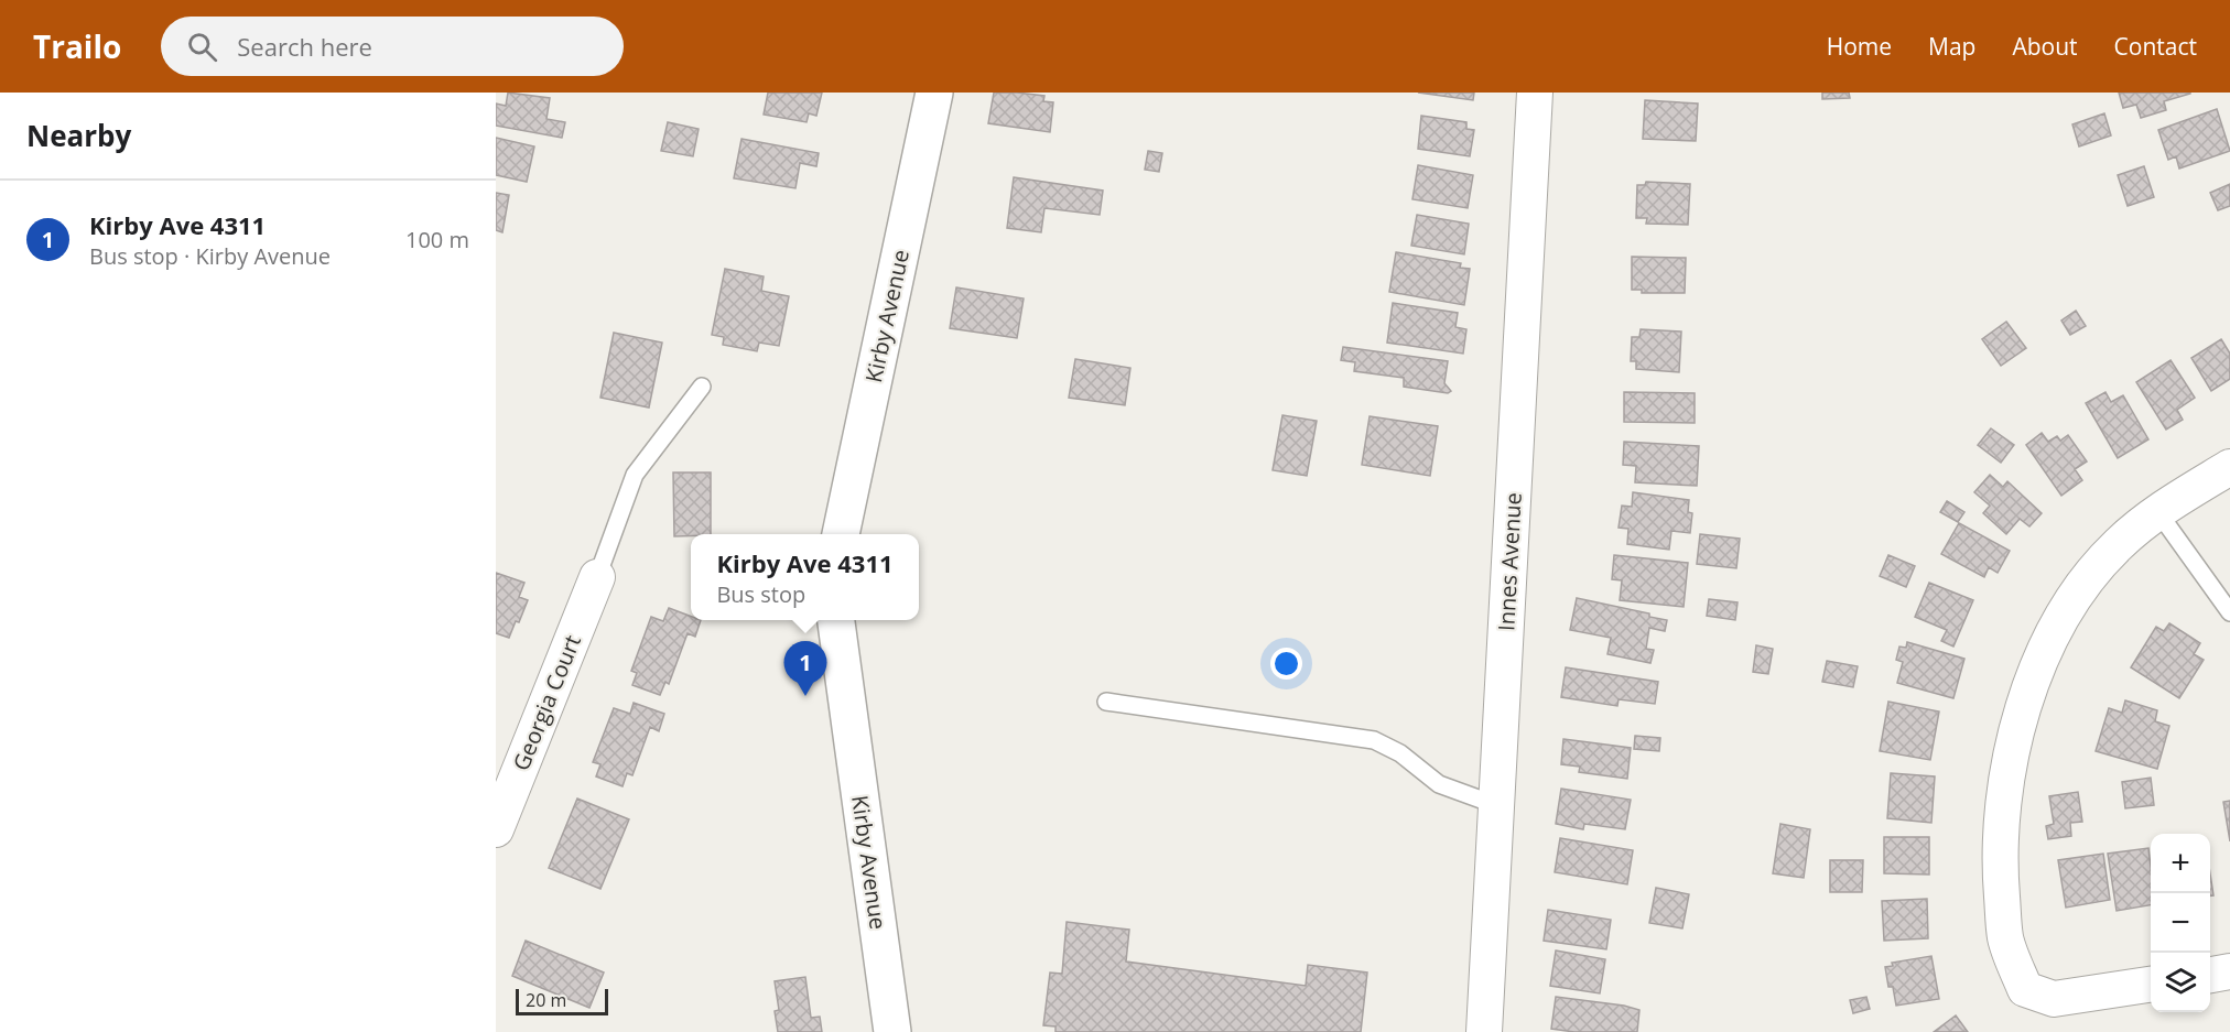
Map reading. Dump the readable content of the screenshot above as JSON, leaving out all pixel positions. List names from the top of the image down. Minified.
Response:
{"streets":{"street":["Kirby Avenue","Innes Avenue","Georgia Court"]},"scale_bar":"20 m","page":{"header":"Trailo","search":"Search here","nav":["Home","Map","About","Contact"],"heading":"Nearby","list":[{"mark":"1","name":"Kirby Ave 4311","note":"Bus stop · Kirby Avenue","value":"100 m"}],"popup":["Kirby Ave 4311","Bus stop"],"pins":"1","map_buttons":["+","−"],"scale":"20 m"}}
